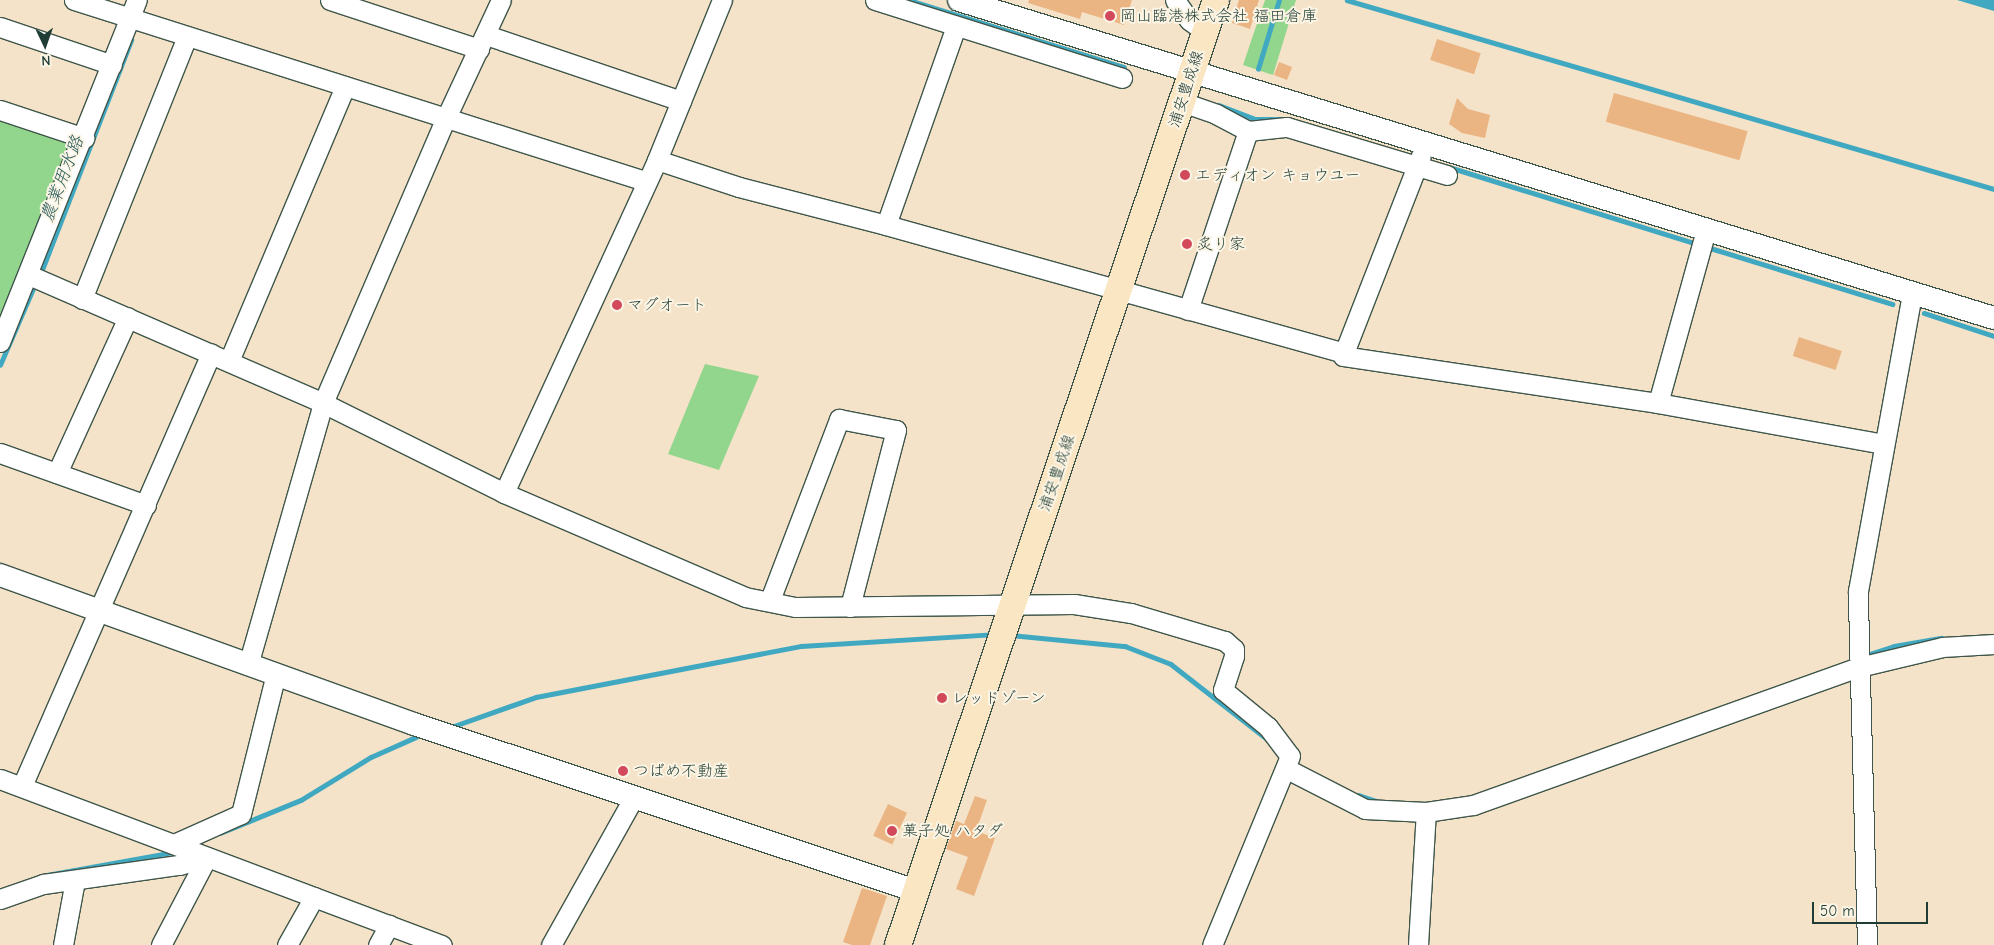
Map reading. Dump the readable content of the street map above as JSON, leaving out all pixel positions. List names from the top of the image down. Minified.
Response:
{"streets":{"main road":["浦安豊成線"]},"water":["農業用水路"],"places":["岡山臨港株式会社 福田倉庫","エディオン キョウユー","炙り家","マグオート","レッドゾーン","つばめ不動産","菓子処 ハタダ"],"scale_bar":"50 m","north":"bottom"}
